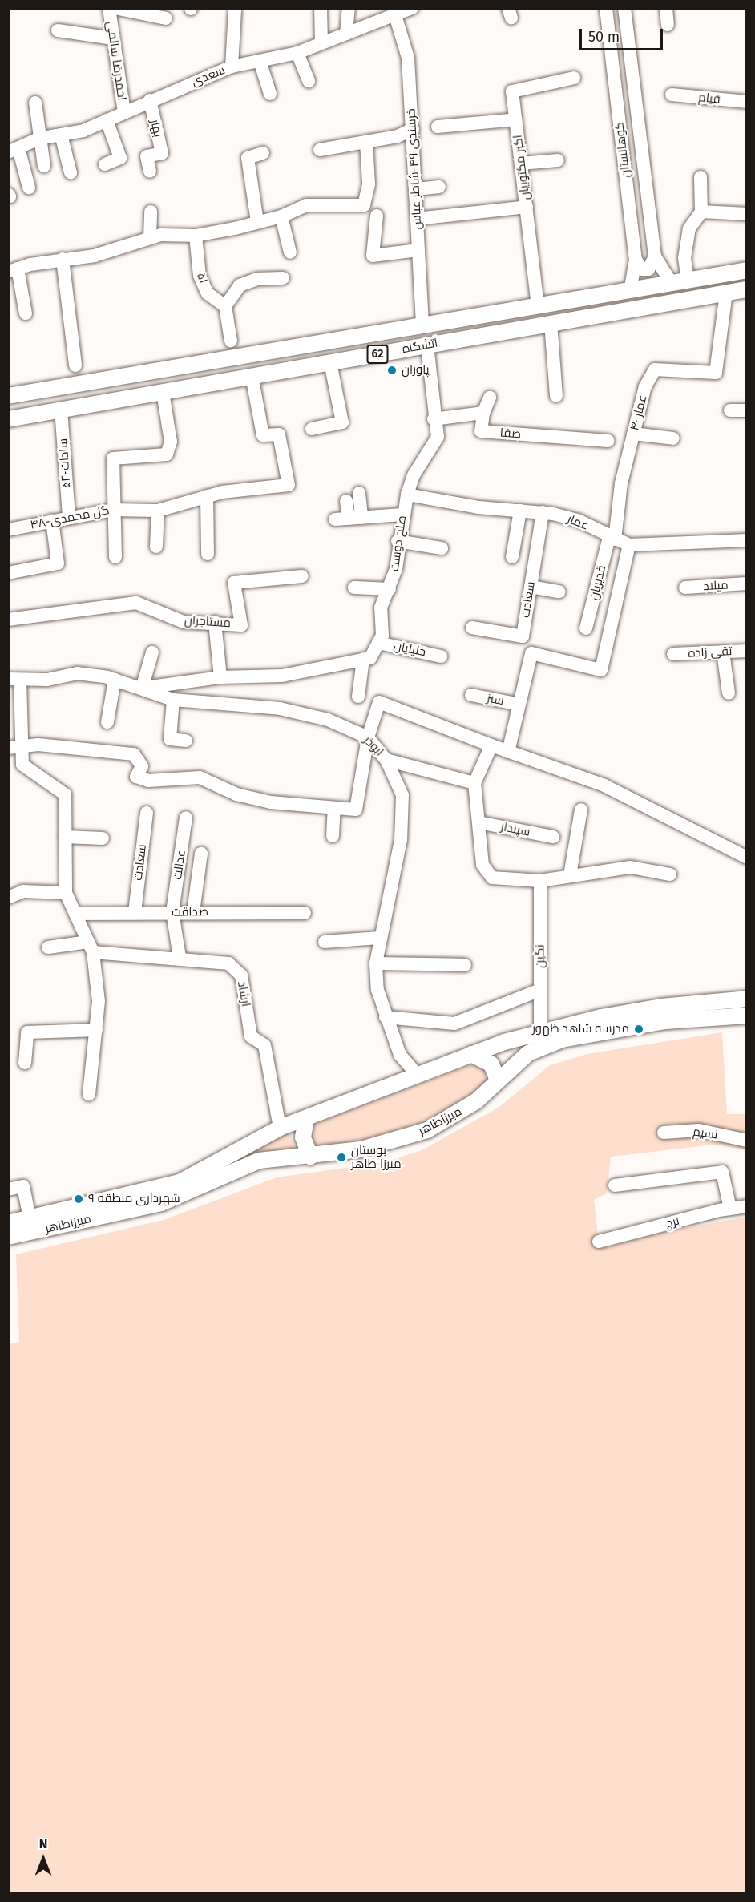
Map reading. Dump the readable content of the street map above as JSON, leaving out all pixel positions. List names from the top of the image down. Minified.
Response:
{"streets":{"main road":["آتشگاه","62","میرزاطاهر"],"street":["احمدرضا سالمی","سعدی","قیام","بهار","کوهانستان","اکبر مکتوبیان","خرسندی ۴۹-شاطر عباس","۵۱","۴۰ عمار","صفا","۵۲-سادات","۴۸-گل محمدی","عمار","صلح دوست","قدیریان","میلاد","سعادت","مستاجران","خلیلیان","تقی زاده","سبز","ابوذر","سپیدار","عدالت","صداقت","نگین","ارشاد","نسیم","برج"]},"crossings":[["احمدرضا سالمی","سعدی"],["سعدی","بهار"],["سعدی","خرسندی ۴۹-شاطر عباس"],["کوهانستان","آتشگاه"],["اکبر مکتوبیان","آتشگاه"],["خرسندی ۴۹-شاطر عباس","آتشگاه"],["آتشگاه","۴۰ عمار"],["آتشگاه","۵۲-سادات"],["آتشگاه","۴۸-گل محمدی"],["آتشگاه","صلح دوست"],["۴۰ عمار","عمار"],["۴۰ عمار","قدیریان"],["۵۲-سادات","۴۸-گل محمدی"],["عمار","صلح دوست"],["عمار","قدیریان"],["عمار","سعادت"],["صلح دوست","خلیلیان"],["سعادت","صداقت"],["ابوذر","میرزاطاهر"],["عدالت","صداقت"],["عدالت","ارشاد"],["نگین","میرزاطاهر"],["ارشاد","میرزاطاهر"]],"places":["پاوران","مدرسه شاهد ظهور","بوستان میرزا طاهر","شهرداری منطقه ۹"],"scale_bar":"50 m","north":"top"}
